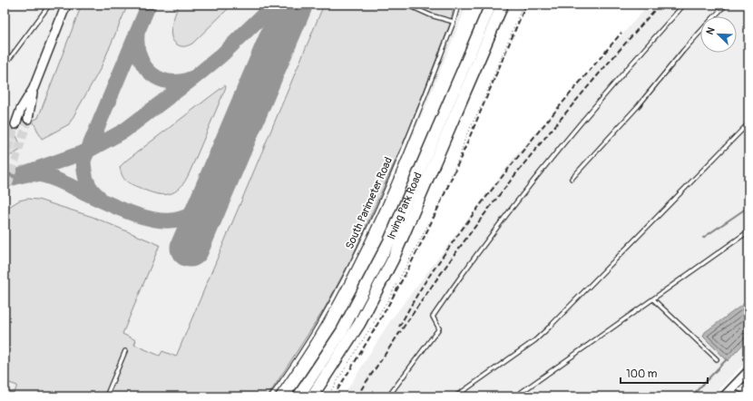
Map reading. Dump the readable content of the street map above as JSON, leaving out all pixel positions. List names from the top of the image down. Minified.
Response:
{"streets":{"main road":["Irving Park Road"],"lane":["South Parimeter Road"]},"scale_bar":"100 m","north":"top left"}
